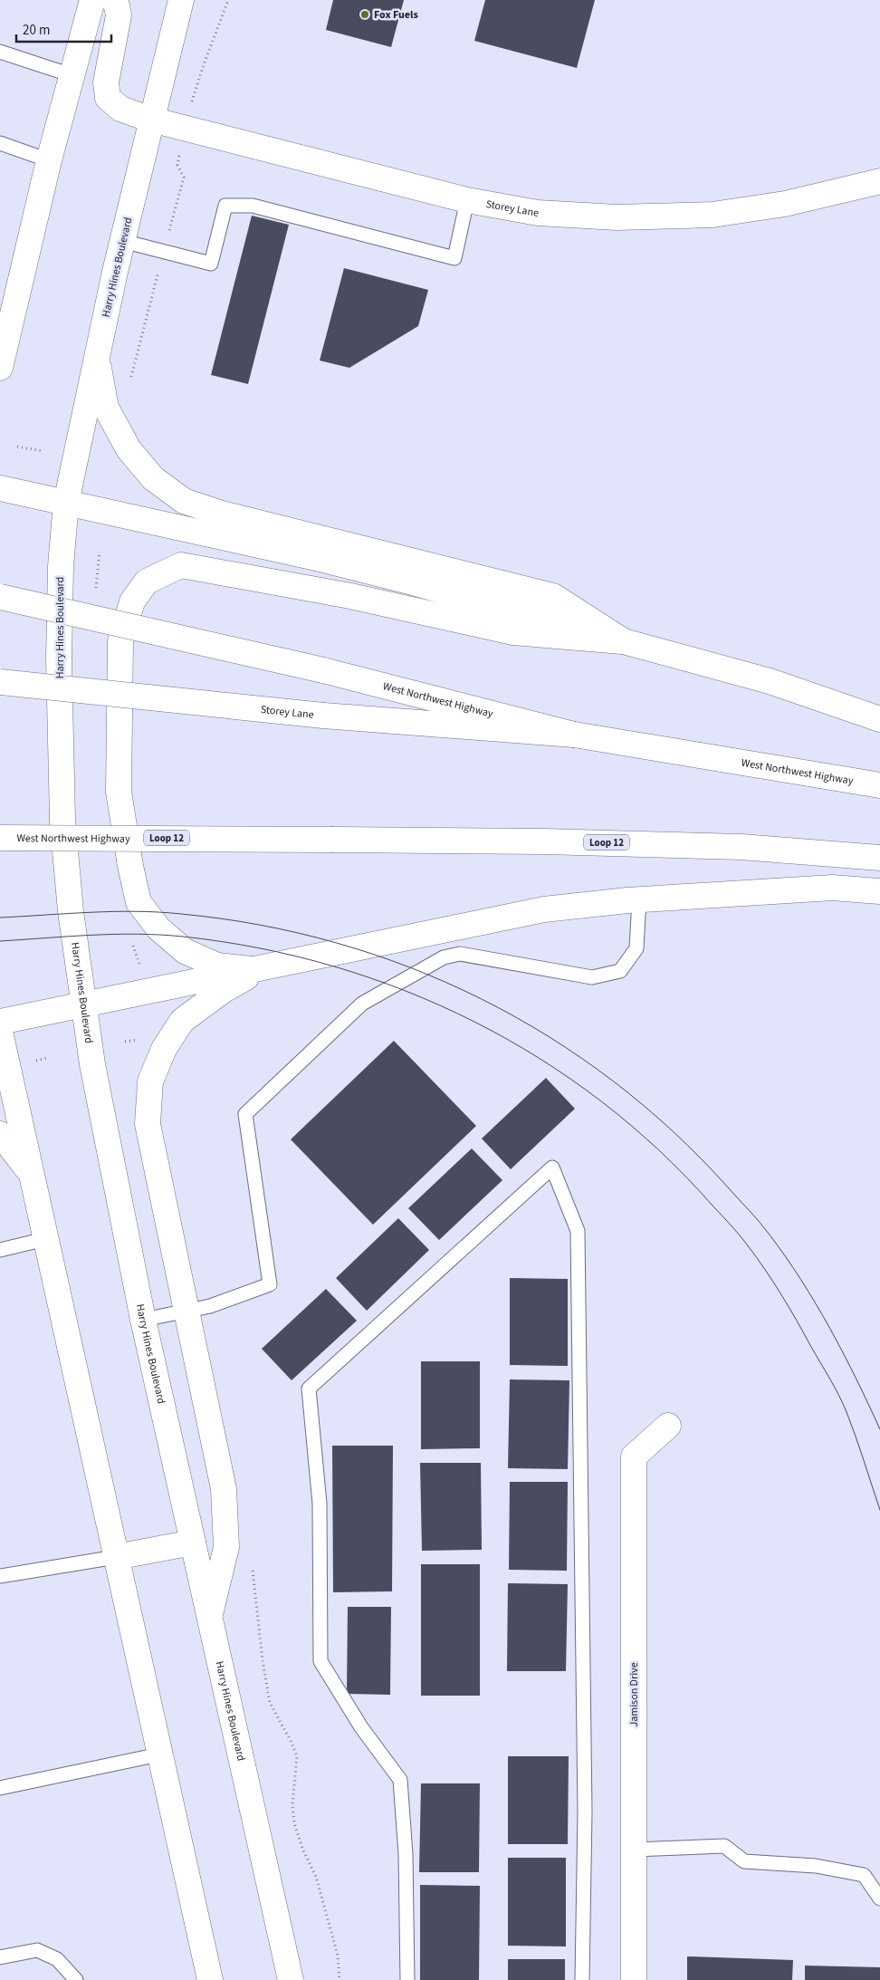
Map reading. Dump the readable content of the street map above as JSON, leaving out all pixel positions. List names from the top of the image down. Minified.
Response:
{"streets":{"main road":["Storey Lane","Harry Hines Boulevard","West Northwest Highway","Loop 12","Jamison Drive"]},"crossings":[["Storey Lane","Harry Hines Boulevard"],["Storey Lane","West Northwest Highway"]],"places":["Fox Fuels"],"scale_bar":"20 m"}
